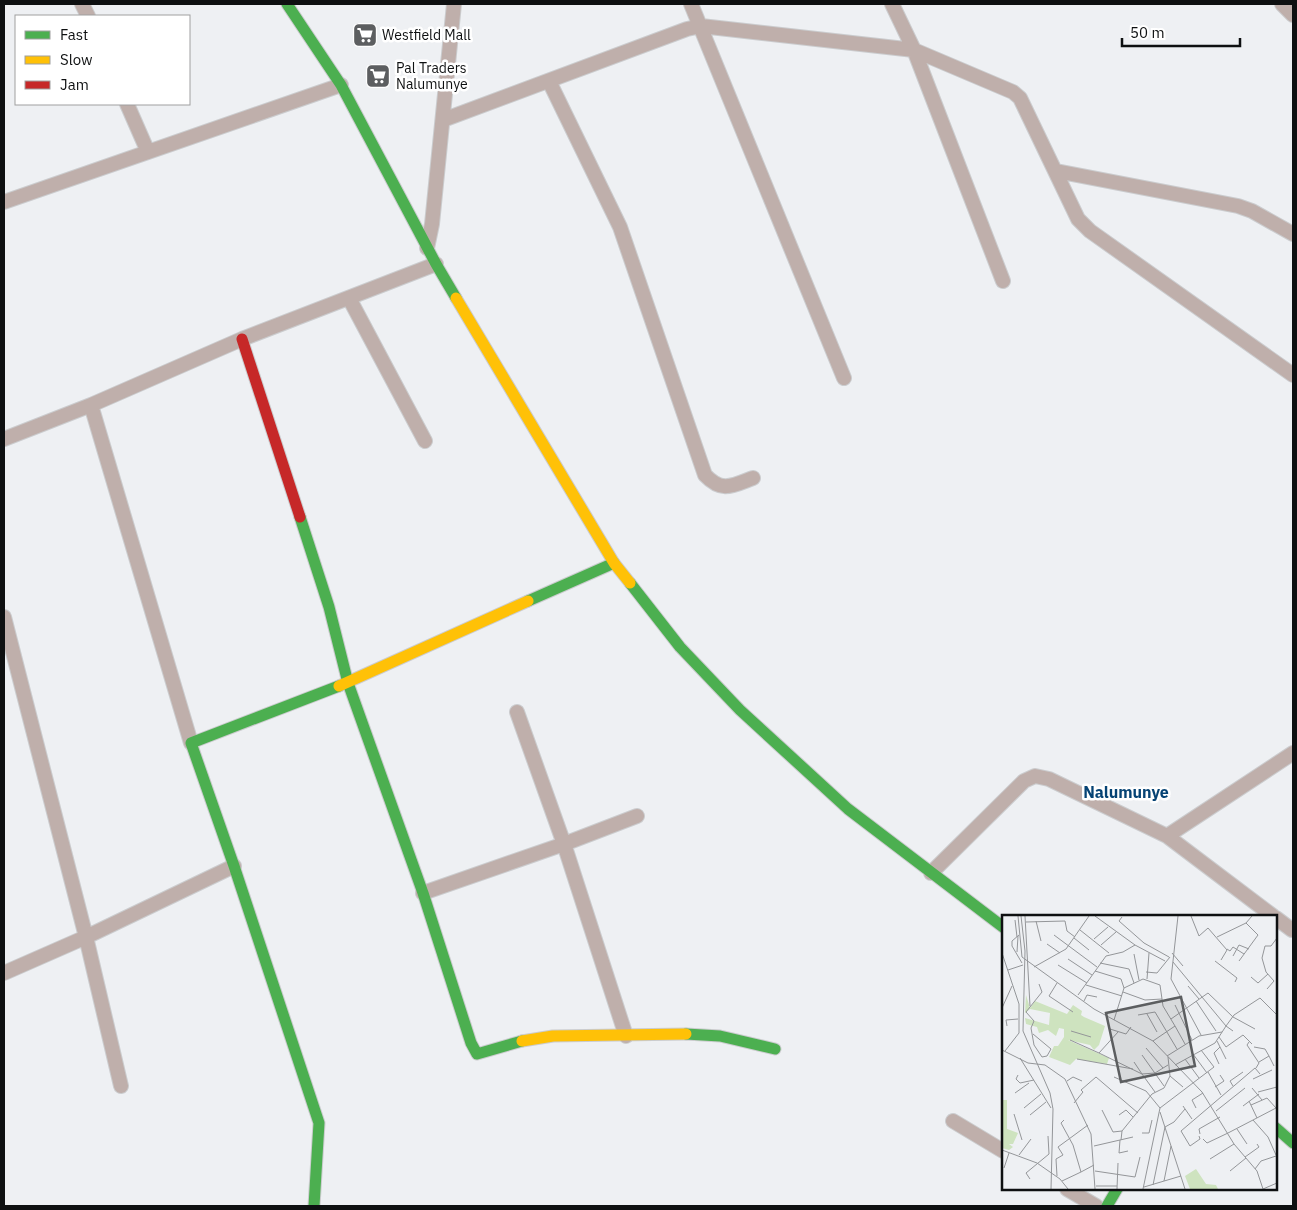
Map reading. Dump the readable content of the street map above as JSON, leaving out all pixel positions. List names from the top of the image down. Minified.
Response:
{"districts":["Nalumunye"],"places":{"supermarket":["Westfield Mall","Pal Traders Nalumunye"]},"legend":["Fast","Slow","Jam"],"scale_bar":"50 m"}
